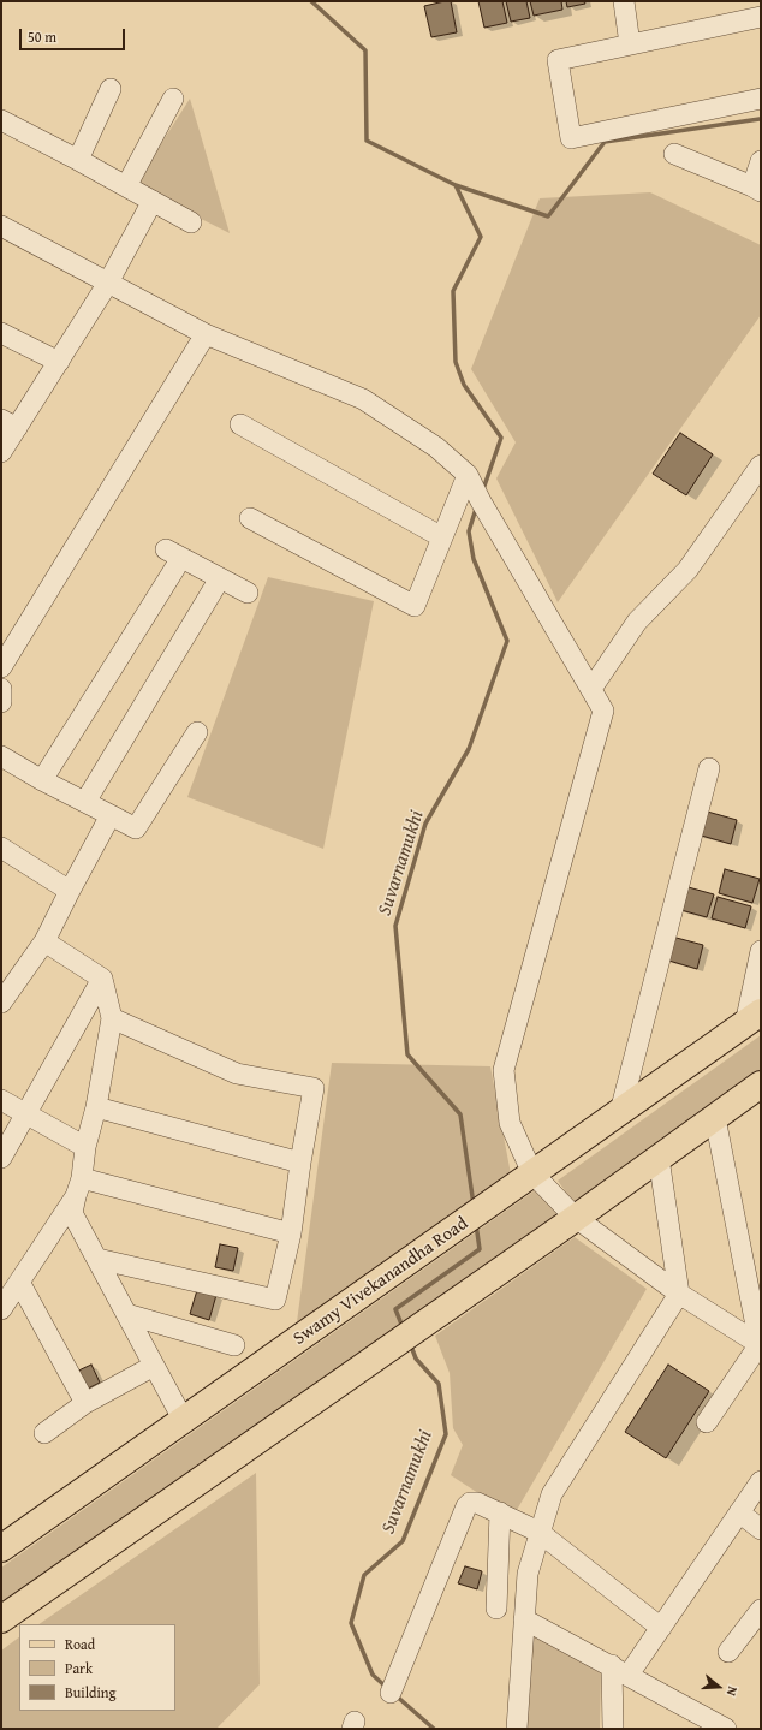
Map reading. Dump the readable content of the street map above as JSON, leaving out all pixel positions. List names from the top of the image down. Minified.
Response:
{"streets":{"main road":["Swamy Vivekanandha Road"]},"water":["Suvarnamukhi"],"legend":["Road","Park","Building"],"scale_bar":"50 m","north":"right"}
